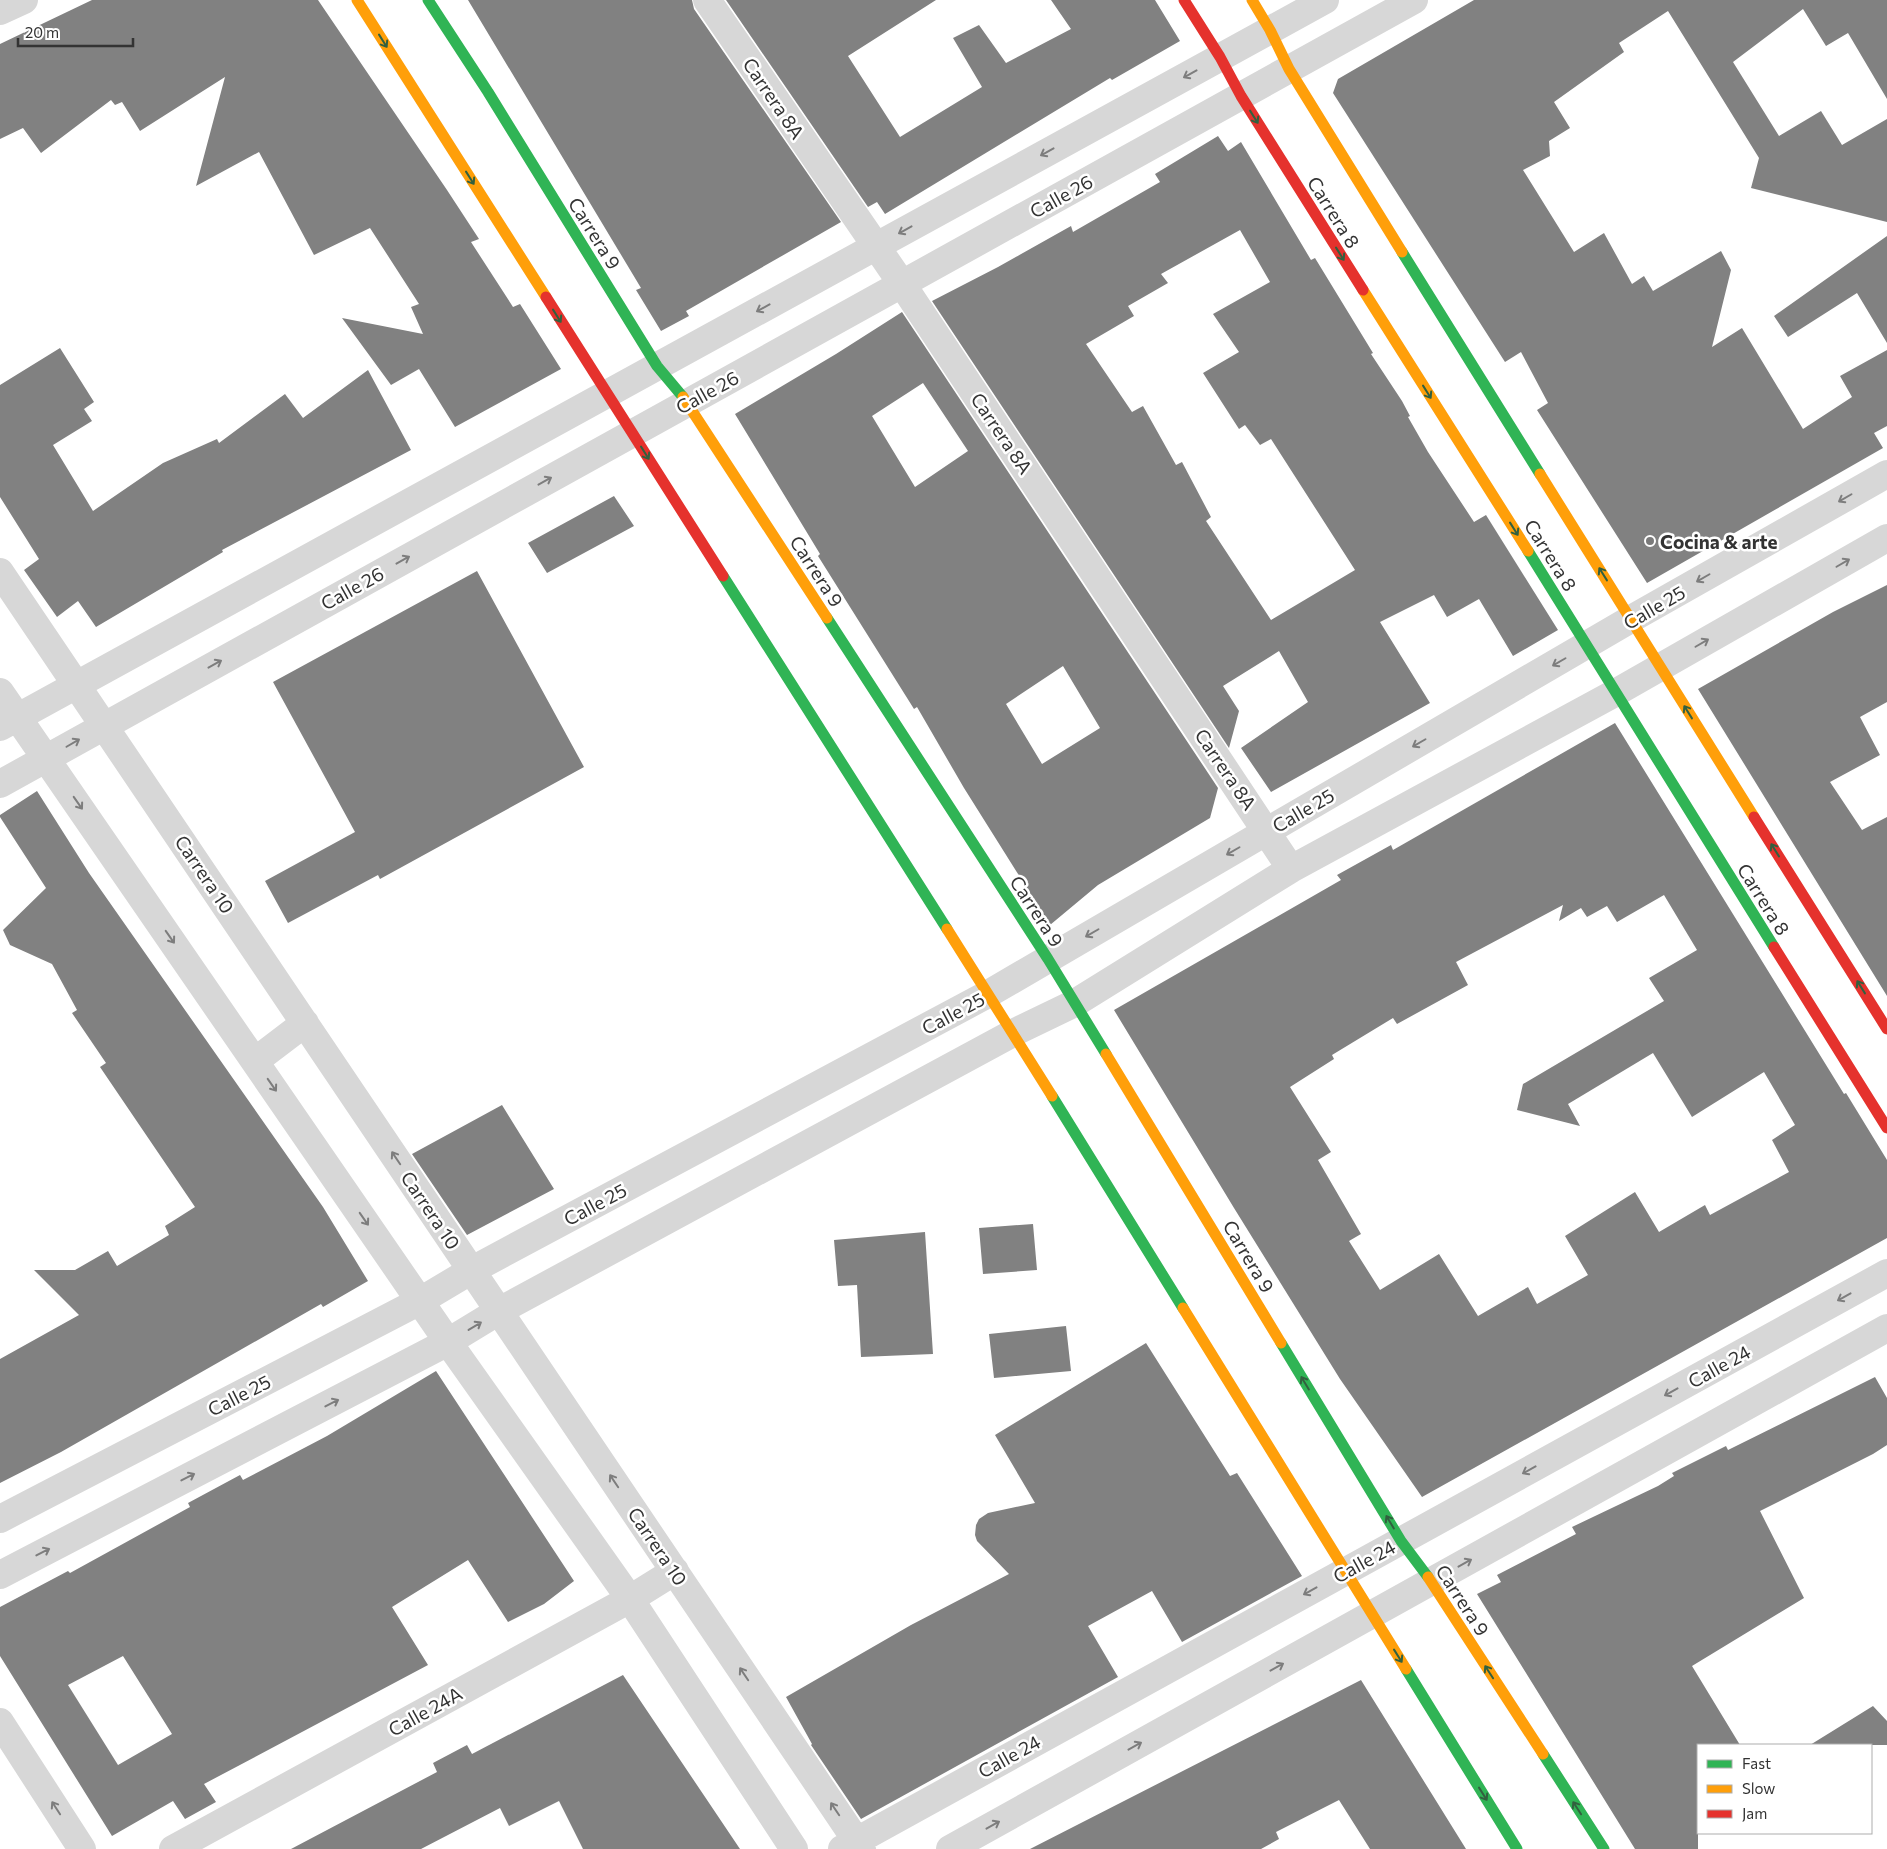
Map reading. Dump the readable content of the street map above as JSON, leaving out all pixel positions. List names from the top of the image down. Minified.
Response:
{"streets":{"street":["Carrera 8A","Calle 26","Carrera 8","Carrera 9","Calle 25","Carrera 10","Calle 24","Calle 24A"]},"crossings":[["Carrera 8A","Calle 26"],["Carrera 8A","Calle 25"],["Calle 26","Carrera 8"],["Calle 26","Carrera 9"],["Calle 26","Carrera 10"],["Carrera 8","Calle 25"],["Carrera 9","Calle 25"],["Carrera 9","Calle 24"],["Calle 25","Carrera 10"],["Carrera 10","Calle 24"],["Carrera 10","Calle 24A"]],"places":["Cocina & arte"],"legend":["Fast","Slow","Jam"],"scale_bar":"20 m"}
